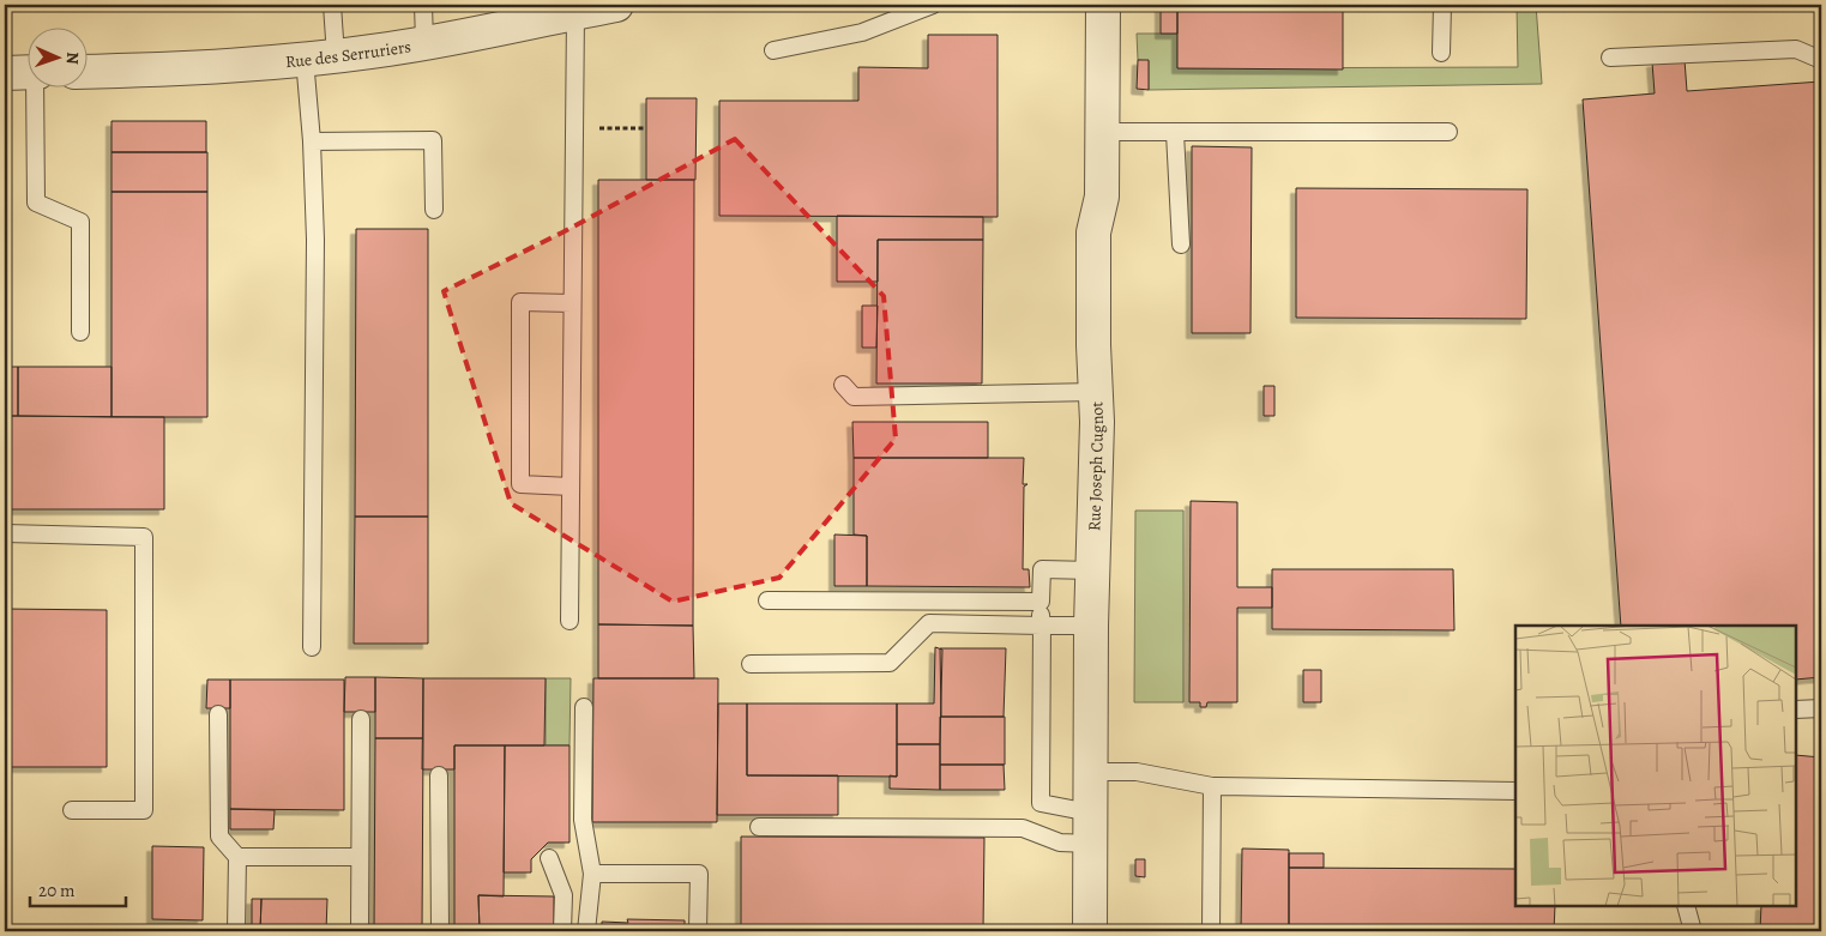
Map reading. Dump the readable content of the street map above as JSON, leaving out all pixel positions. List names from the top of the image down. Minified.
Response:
{"streets":{"street":["Rue des Serruriers","Rue Joseph Cugnot"]},"scale_bar":"20 m","north":"right"}
